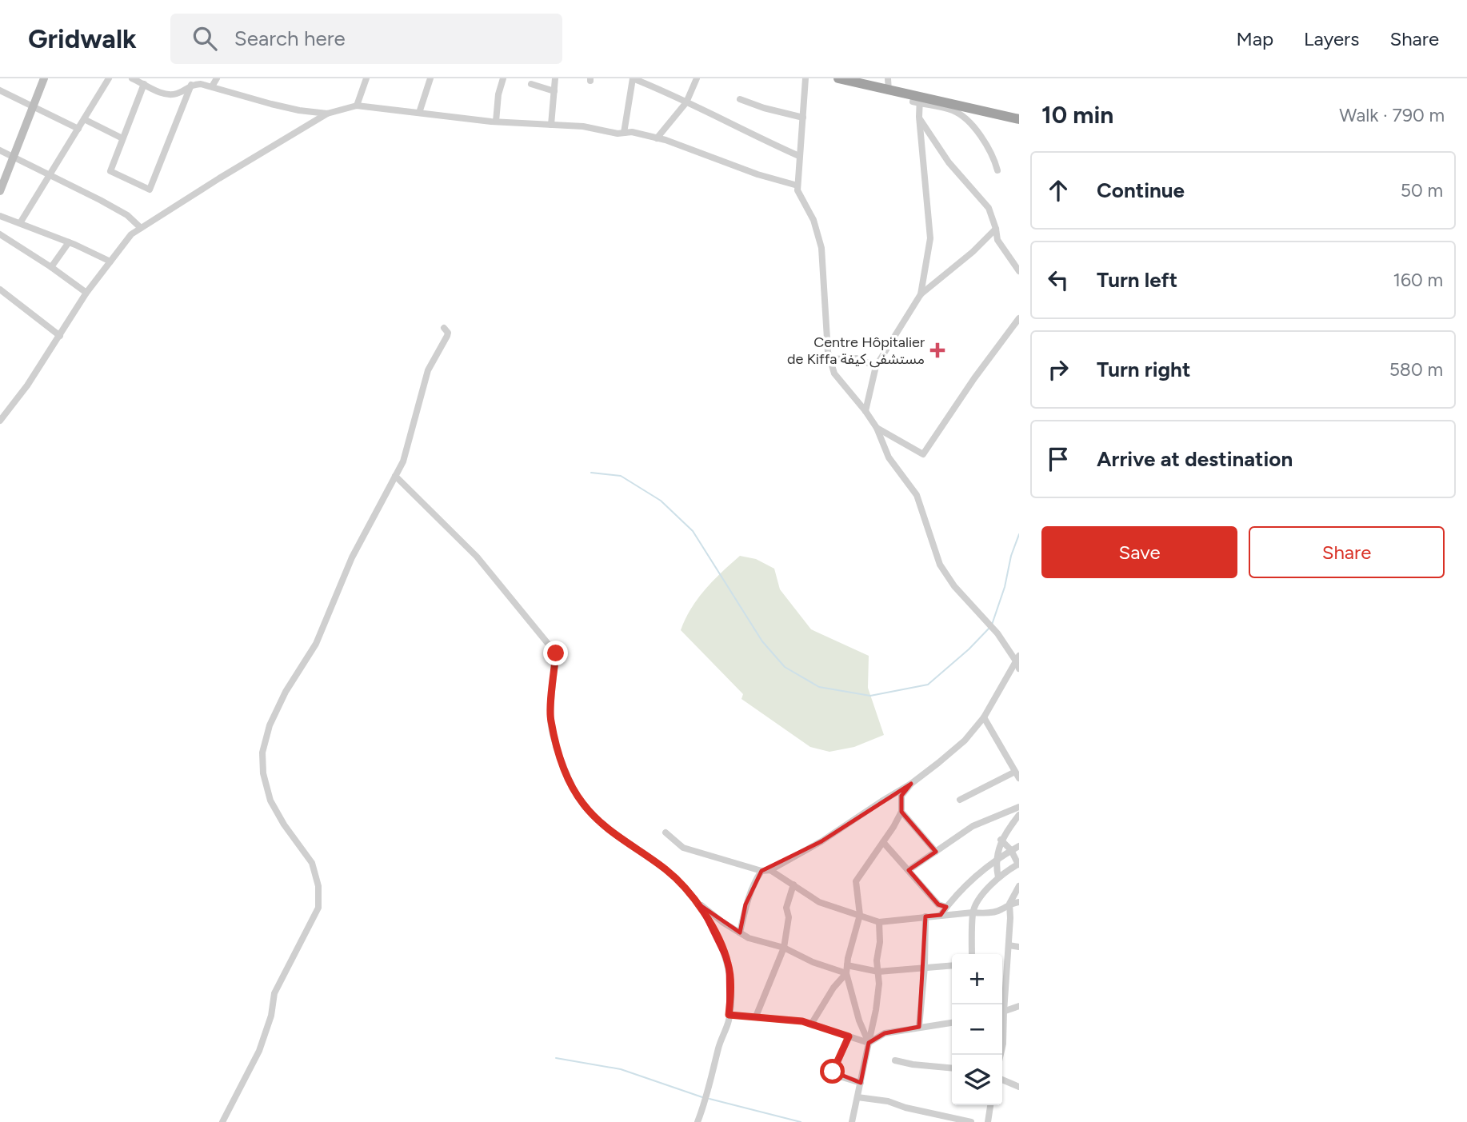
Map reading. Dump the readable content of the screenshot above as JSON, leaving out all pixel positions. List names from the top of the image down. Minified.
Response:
{"places":{"health":["Centre Hôpitalier de Kiffa مستشفى كيفة"]},"page":{"header":"Gridwalk","search":"Search here","nav":["Map","Layers","Share"],"heading":["10 min","Walk · 790 m"],"list":[["Continue","50 m"],["Turn left","160 m"],["Turn right","580 m"],"Arrive at destination"],"buttons":["Save","Share"],"map_buttons":["+","−"]}}
